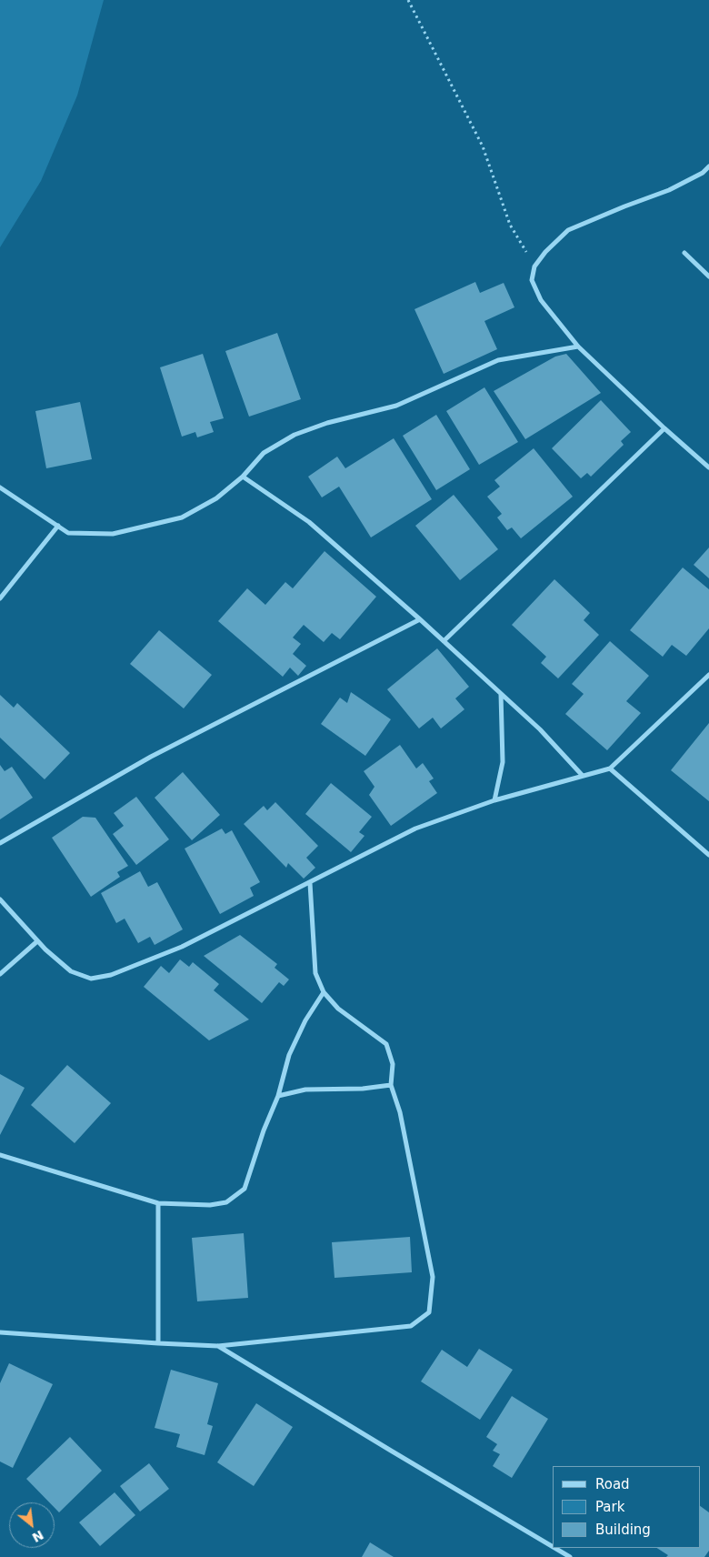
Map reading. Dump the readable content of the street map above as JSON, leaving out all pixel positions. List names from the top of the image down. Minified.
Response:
{"legend":["Road","Park","Building"],"north":"bottom right"}
